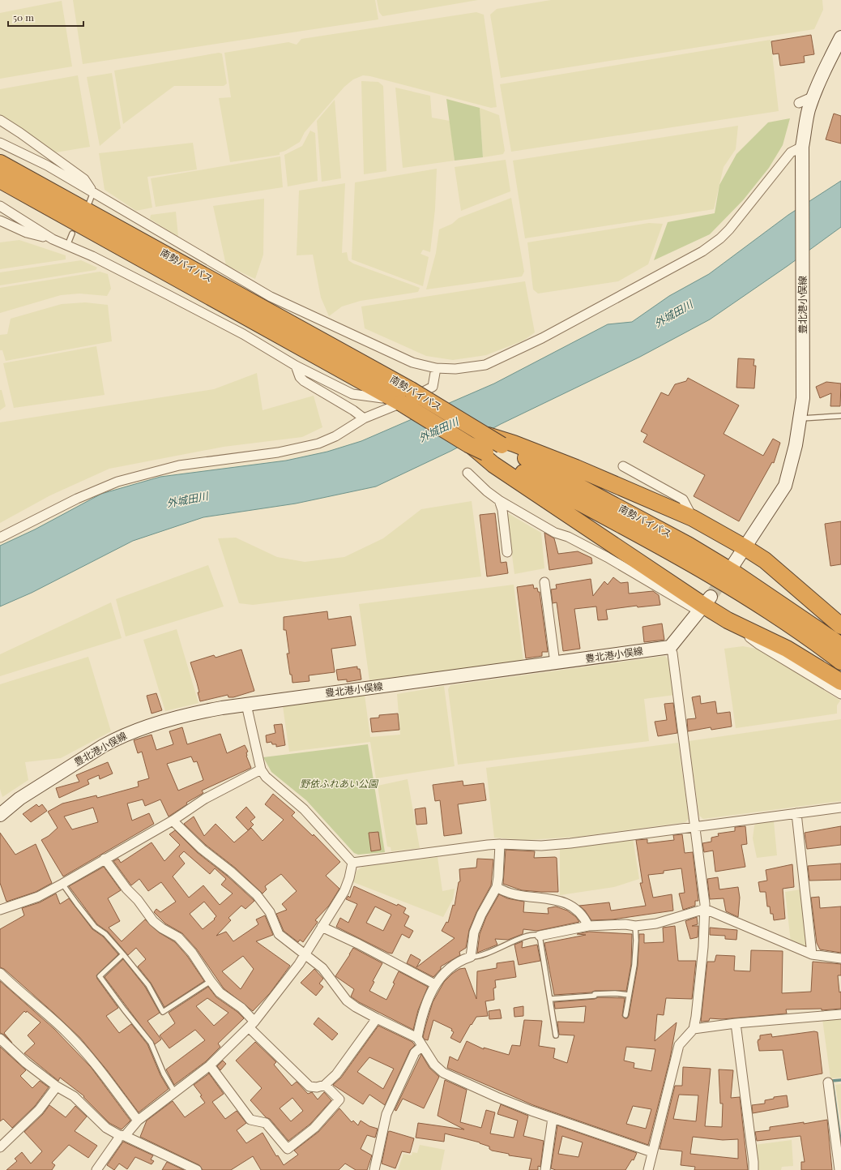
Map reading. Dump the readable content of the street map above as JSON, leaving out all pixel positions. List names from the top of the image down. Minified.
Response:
{"streets":{"highway":["南勢バイパス"],"main road":["豊北港小俣線"]},"water":["外城田川"],"parks":["野依ふれあい公園"],"scale_bar":"50 m"}
